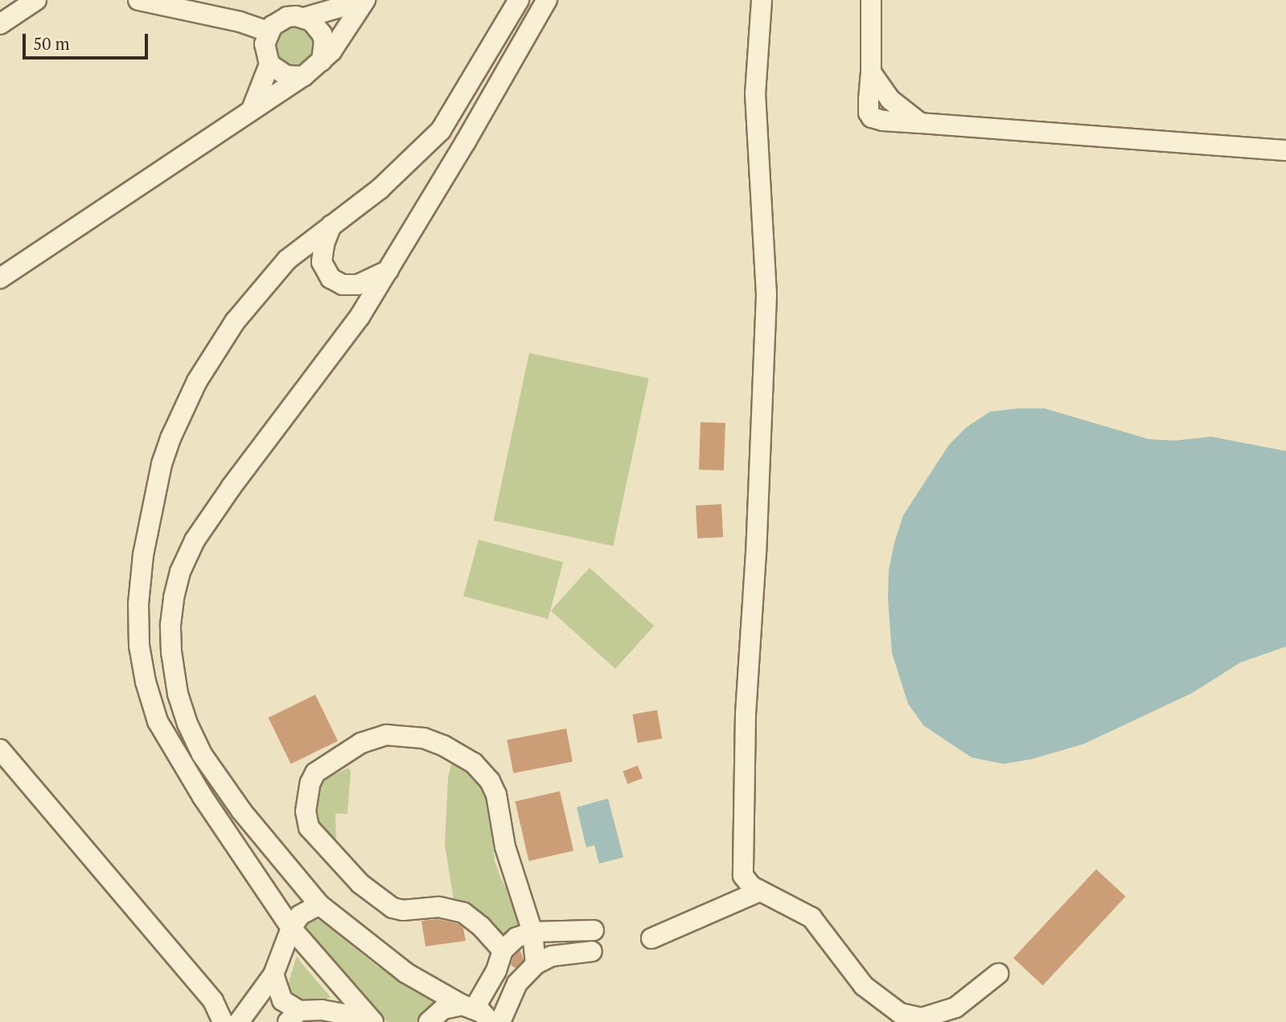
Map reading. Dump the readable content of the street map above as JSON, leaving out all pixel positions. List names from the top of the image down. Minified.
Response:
{"scale_bar":"50 m"}
